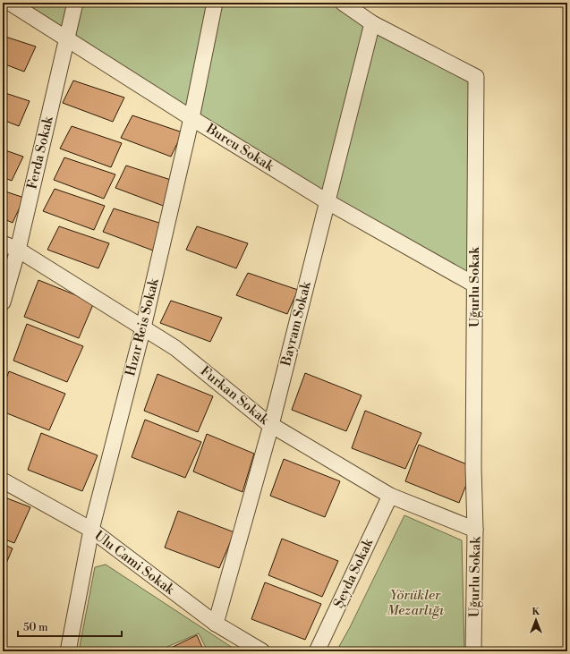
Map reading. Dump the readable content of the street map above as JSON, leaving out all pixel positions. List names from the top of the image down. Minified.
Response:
{"streets":{"street":["Burcu Sokak","Ferda Sokak","Uğurlu Sokak","Bayram Sokak","Hızır Reis Sokak","Furkan Sokak","Ulu Cami Sokak","Şeyda Sokak"]},"crossings":[["Burcu Sokak","Ferda Sokak"],["Burcu Sokak","Uğurlu Sokak"],["Burcu Sokak","Bayram Sokak"],["Burcu Sokak","Hızır Reis Sokak"],["Ferda Sokak","Furkan Sokak"],["Uğurlu Sokak","Bayram Sokak"],["Uğurlu Sokak","Furkan Sokak"],["Bayram Sokak","Furkan Sokak"],["Bayram Sokak","Ulu Cami Sokak"],["Hızır Reis Sokak","Furkan Sokak"],["Hızır Reis Sokak","Ulu Cami Sokak"],["Furkan Sokak","Şeyda Sokak"]],"parks":["Yörükler Mezarlığı"],"scale_bar":"50 m","north":"top"}
